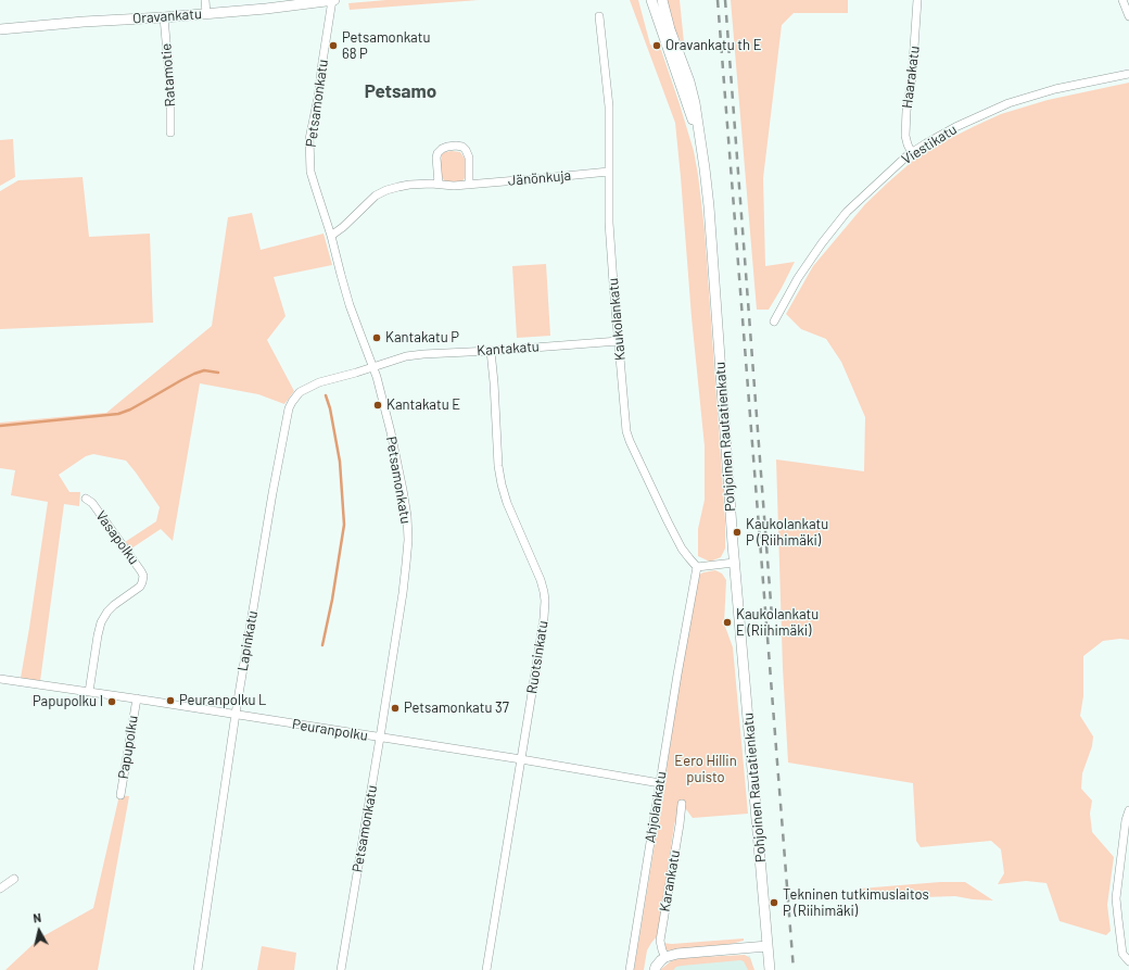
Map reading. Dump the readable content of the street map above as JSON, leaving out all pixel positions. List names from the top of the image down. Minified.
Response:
{"streets":{"street":["Oravankatu","Ratamotie","Haarakatu","Petsamonkatu","Viestikatu","Jänönkuja","Kaukolankatu","Kantakatu","Pohjoinen Rautatienkatu","Vasapolku","Lapinkatu","Ruotsinkatu","Peuranpolku","Papupolku","Ahjolankatu","Karankatu"]},"crossings":[["Oravankatu","Ratamotie"],["Oravankatu","Petsamonkatu"],["Haarakatu","Viestikatu"],["Petsamonkatu","Jänönkuja"],["Petsamonkatu","Kantakatu"],["Petsamonkatu","Lapinkatu"],["Petsamonkatu","Peuranpolku"],["Jänönkuja","Kaukolankatu"],["Kaukolankatu","Kantakatu"],["Kaukolankatu","Ahjolankatu"],["Kantakatu","Lapinkatu"],["Kantakatu","Ruotsinkatu"],["Vasapolku","Peuranpolku"],["Lapinkatu","Peuranpolku"],["Ruotsinkatu","Peuranpolku"],["Peuranpolku","Papupolku"],["Peuranpolku","Ahjolankatu"]],"districts":["Petsamo"],"parks":["Eero Hillin puisto"],"places":["Petsamonkatu 68 P","Oravankatu th E","Kantakatu P","Kantakatu E","Kaukolankatu P (Riihimäki)","Kaukolankatu E (Riihimäki)","Peuranpolku L","Papupolku I","Petsamonkatu 37","Tekninen tutkimuslaitos P (Riihimäki)"],"north":"top"}
